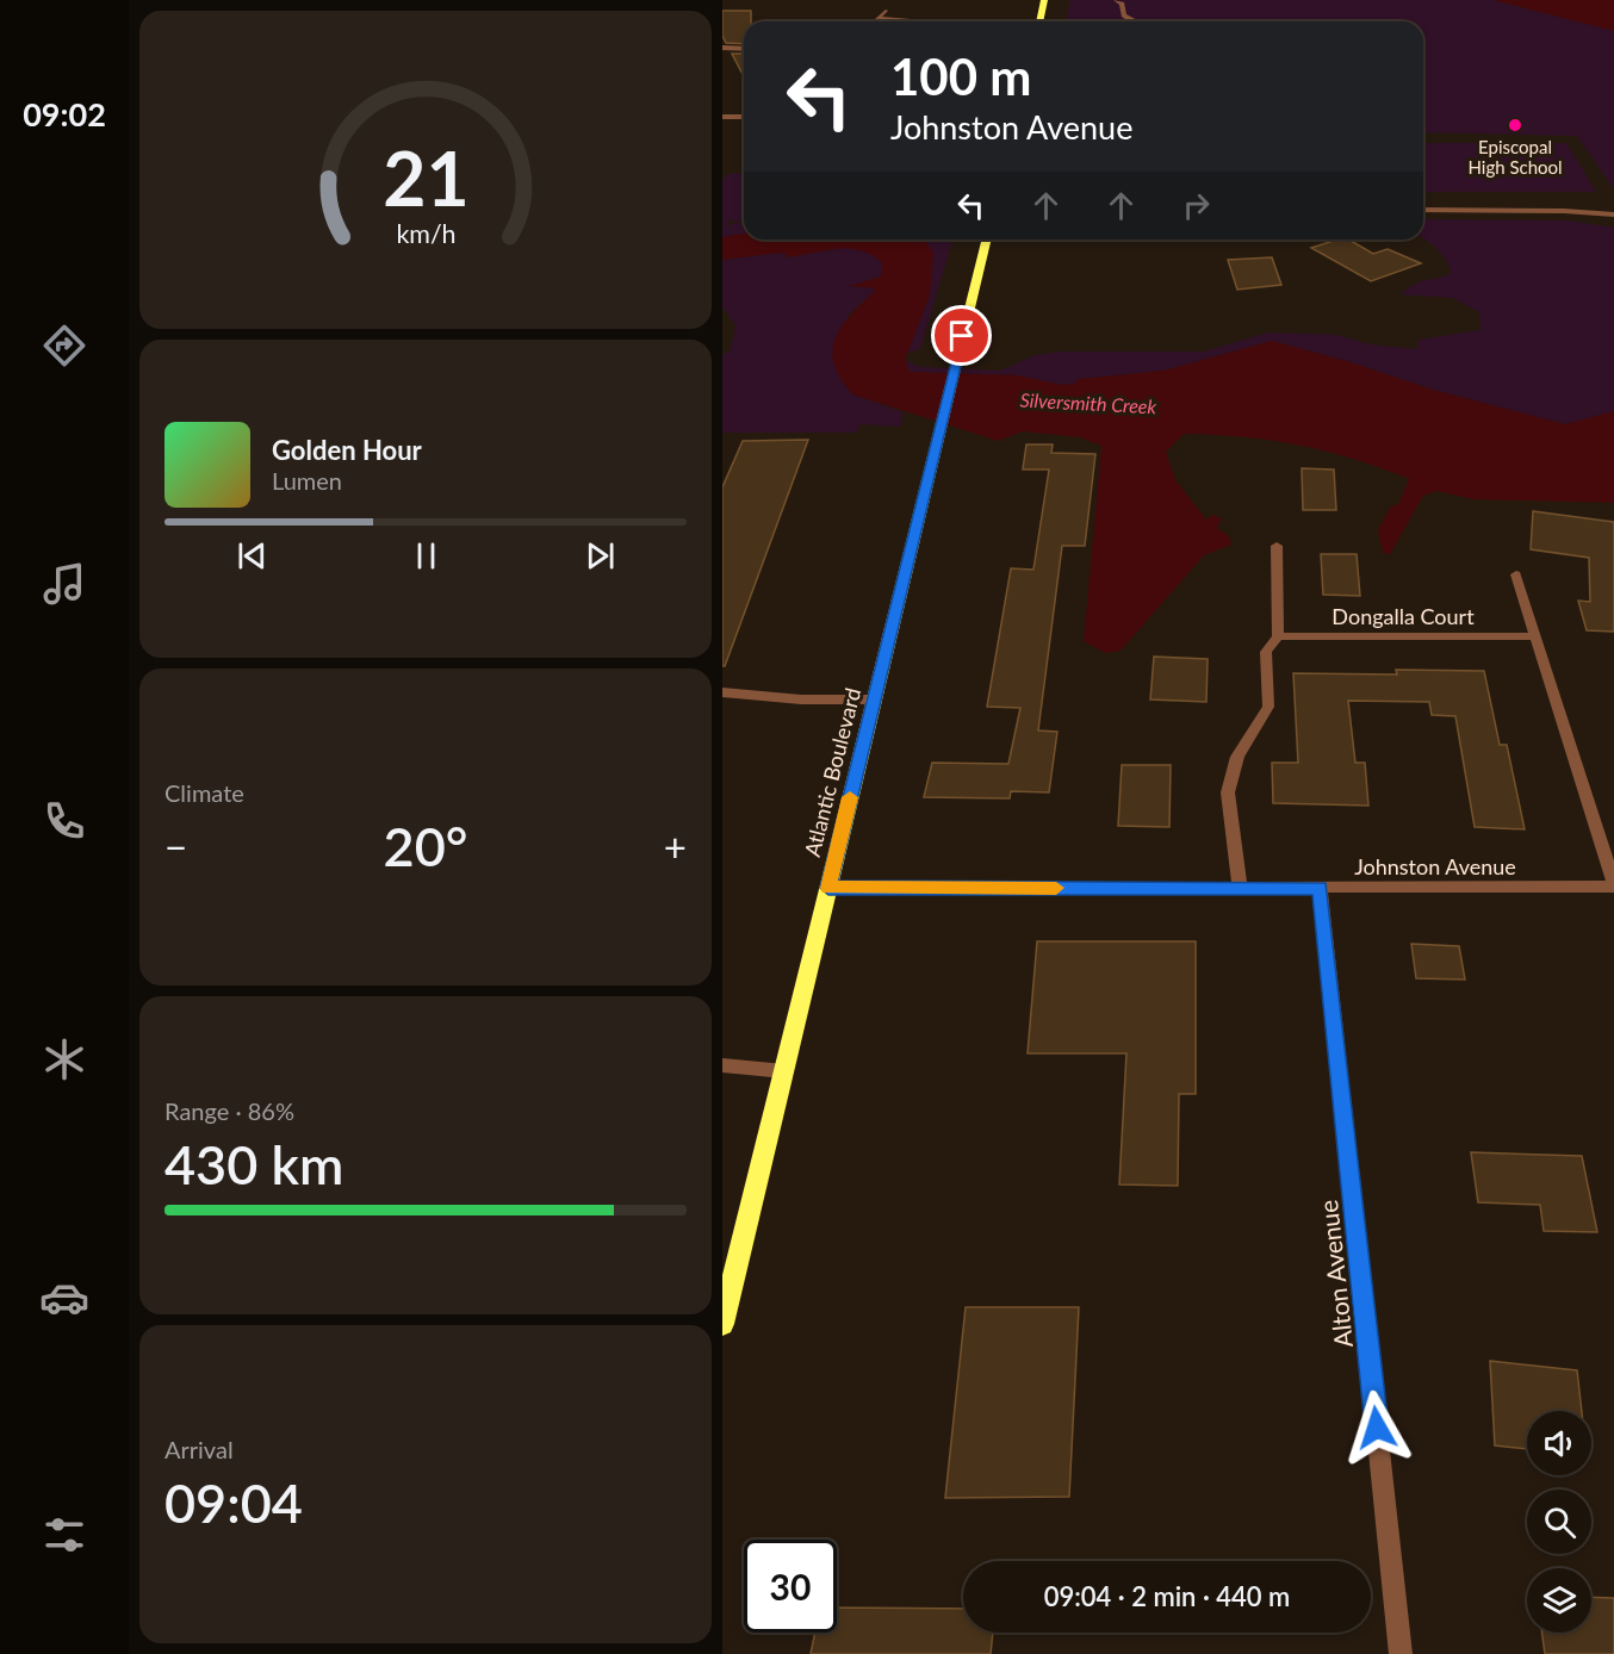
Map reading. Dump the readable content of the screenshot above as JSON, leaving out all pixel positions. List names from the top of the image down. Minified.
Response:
{"streets":{"main road":["Atlantic Boulevard"],"street":["Dongalla Court","Johnston Avenue","Alton Avenue"]},"crossings":[["Atlantic Boulevard","Johnston Avenue"],["Johnston Avenue","Alton Avenue"]],"water":["Silversmith Creek"],"places":["Episcopal High School"],"page":{"tabs":"09:02","turn":["100 m","Johnston Avenue"],"song":["Golden Hour","Lumen"],"tile":["Climate",["Range · 86%","430 km"],["Arrival","09:04"]],"heat":["−","20°","+"],"limit":"30","trip":"09:04 · 2 min · 440 m","gauge":["21","km/h"]}}
